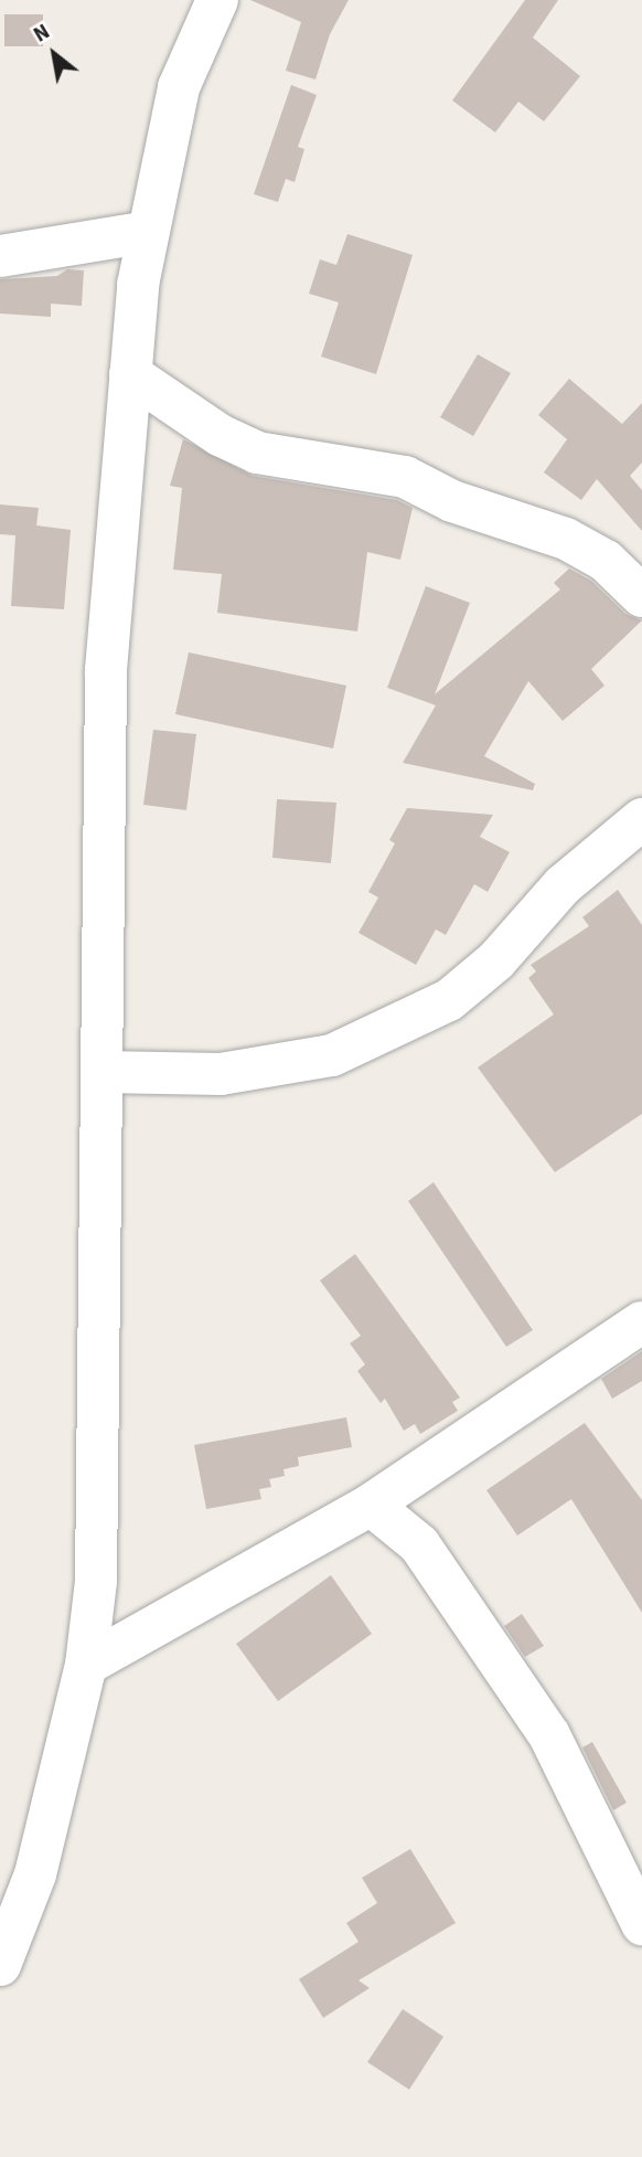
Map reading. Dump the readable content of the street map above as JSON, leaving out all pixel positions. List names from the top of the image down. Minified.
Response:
{"north":"top left"}
